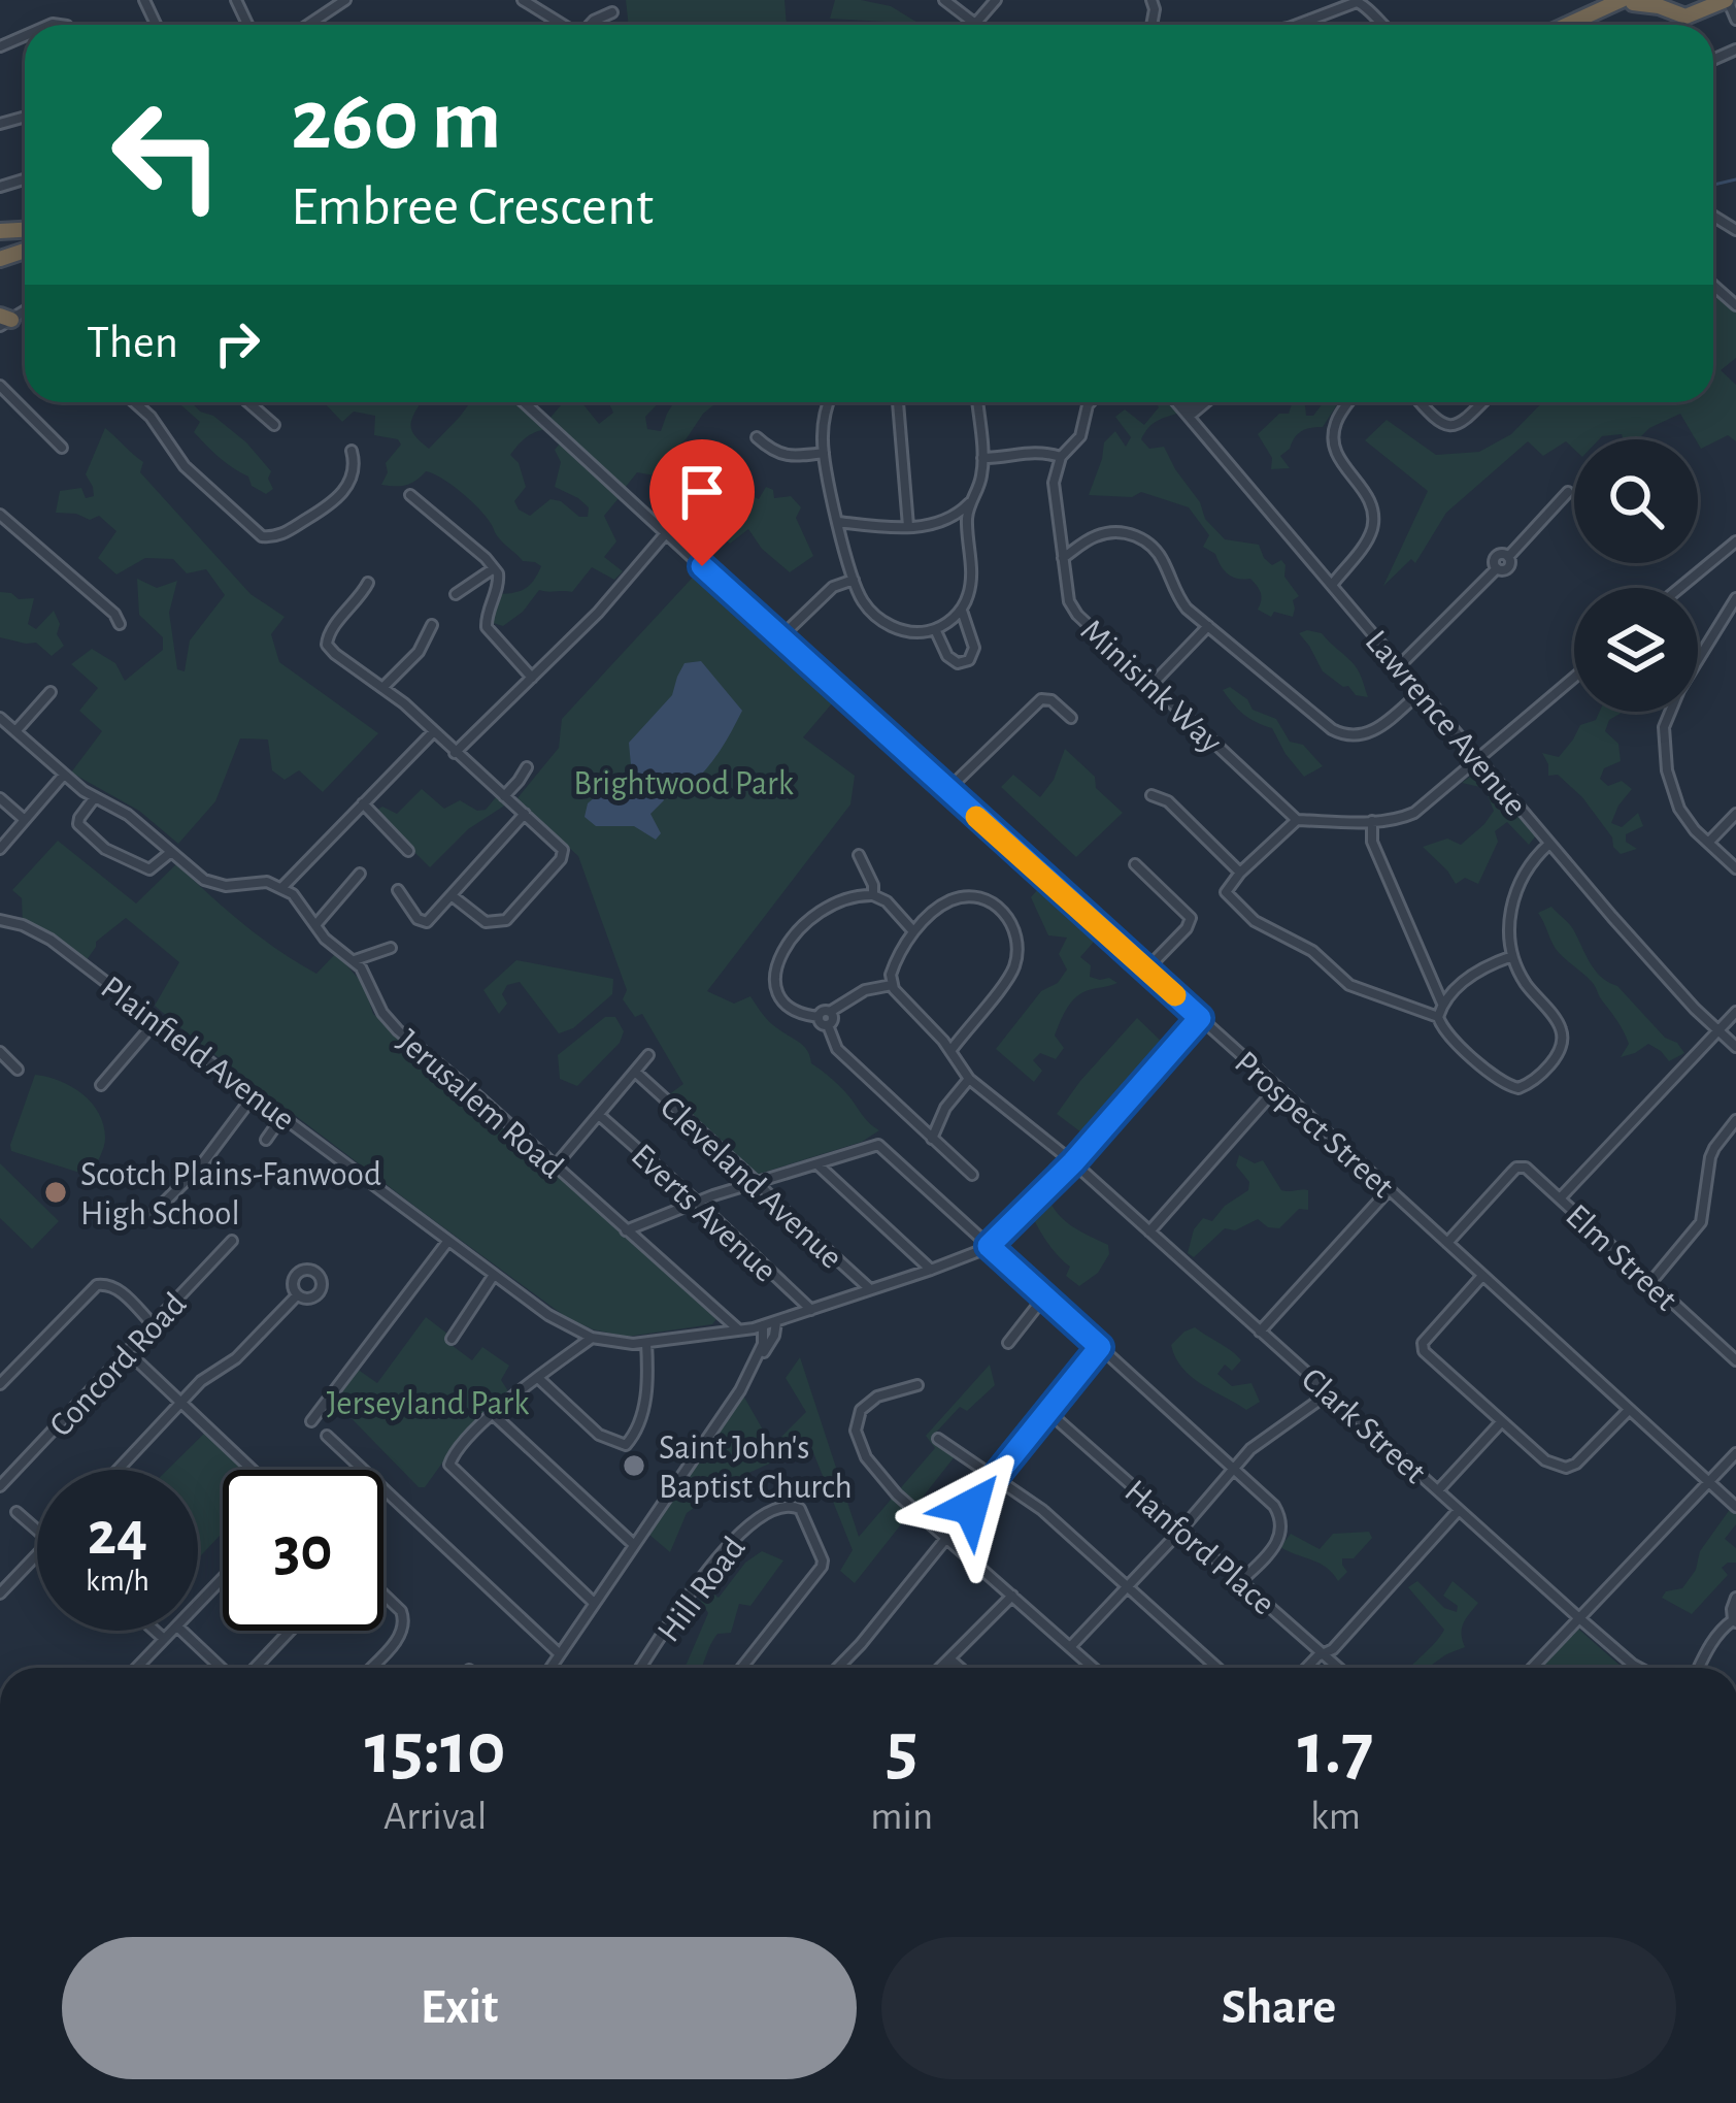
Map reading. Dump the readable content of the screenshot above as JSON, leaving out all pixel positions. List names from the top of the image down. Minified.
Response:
{"streets":{"street":["Minisink Way","Lawrence Avenue","Plainfield Avenue","Jerusalem Road","Prospect Street","Cleveland Avenue","Everts Avenue","Elm Street","Concord Road","Clark Street","Hanford Place","Hill Road"]},"crossings":[["Plainfield Avenue","Jerusalem Road"],["Plainfield Avenue","Cleveland Avenue"],["Plainfield Avenue","Everts Avenue"],["Prospect Street","Elm Street"]],"parks":["Brightwood Park","Jerseyland Park"],"places":["Scotch Plains-Fanwood High School","Saint John's Baptist Church"],"page":{"turn":["260 m","Embree Crescent"],"then":"Then","speed":"24 km/h","limit":"30","eta":["15:10","Arrival","5","min","1.7","km"],"buttons":["Exit","Share"]}}
